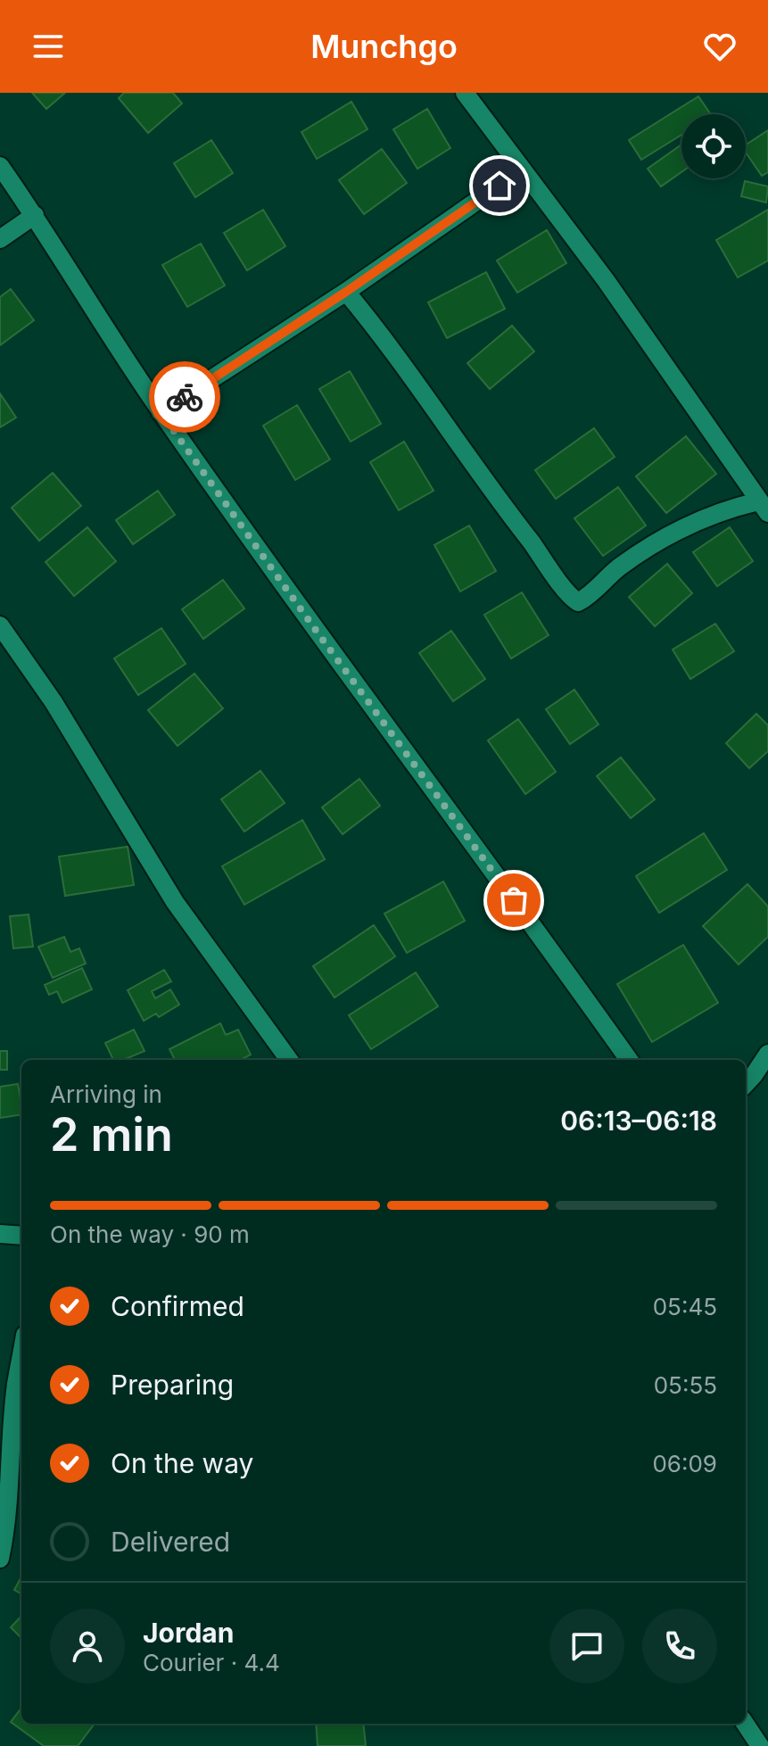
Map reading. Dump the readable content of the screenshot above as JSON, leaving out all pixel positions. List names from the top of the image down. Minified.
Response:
{"page":{"header":"Munchgo","heading":["2 min","Arriving in","06:13–06:18"],"panel":["Jordan","Courier · 4.4"],"bar":"On the way · 90 m","list":[["Confirmed","05:45"],["Preparing","05:55"],["On the way","06:09"],"Delivered"]}}
